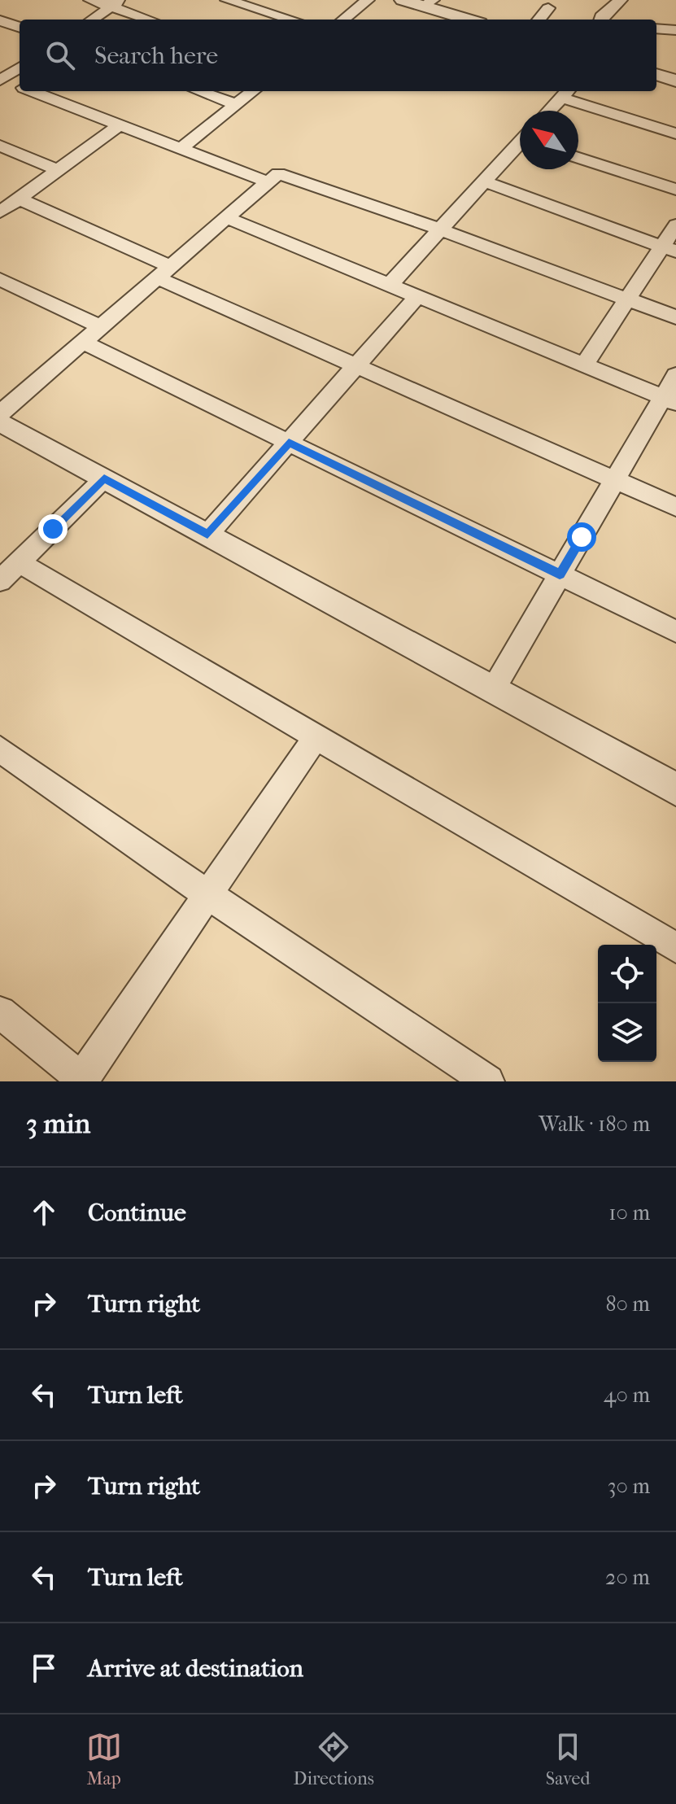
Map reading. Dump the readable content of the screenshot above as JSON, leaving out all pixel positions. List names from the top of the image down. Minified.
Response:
{"north":"top left","page":{"search":"Search here","heading":["3 min","Walk · 180 m"],"list":[["Continue","10 m"],["Turn right","80 m"],["Turn left","40 m"],["Turn right","30 m"],["Turn left","20 m"],"Arrive at destination"],"nav":["Map","Directions","Saved"]}}
